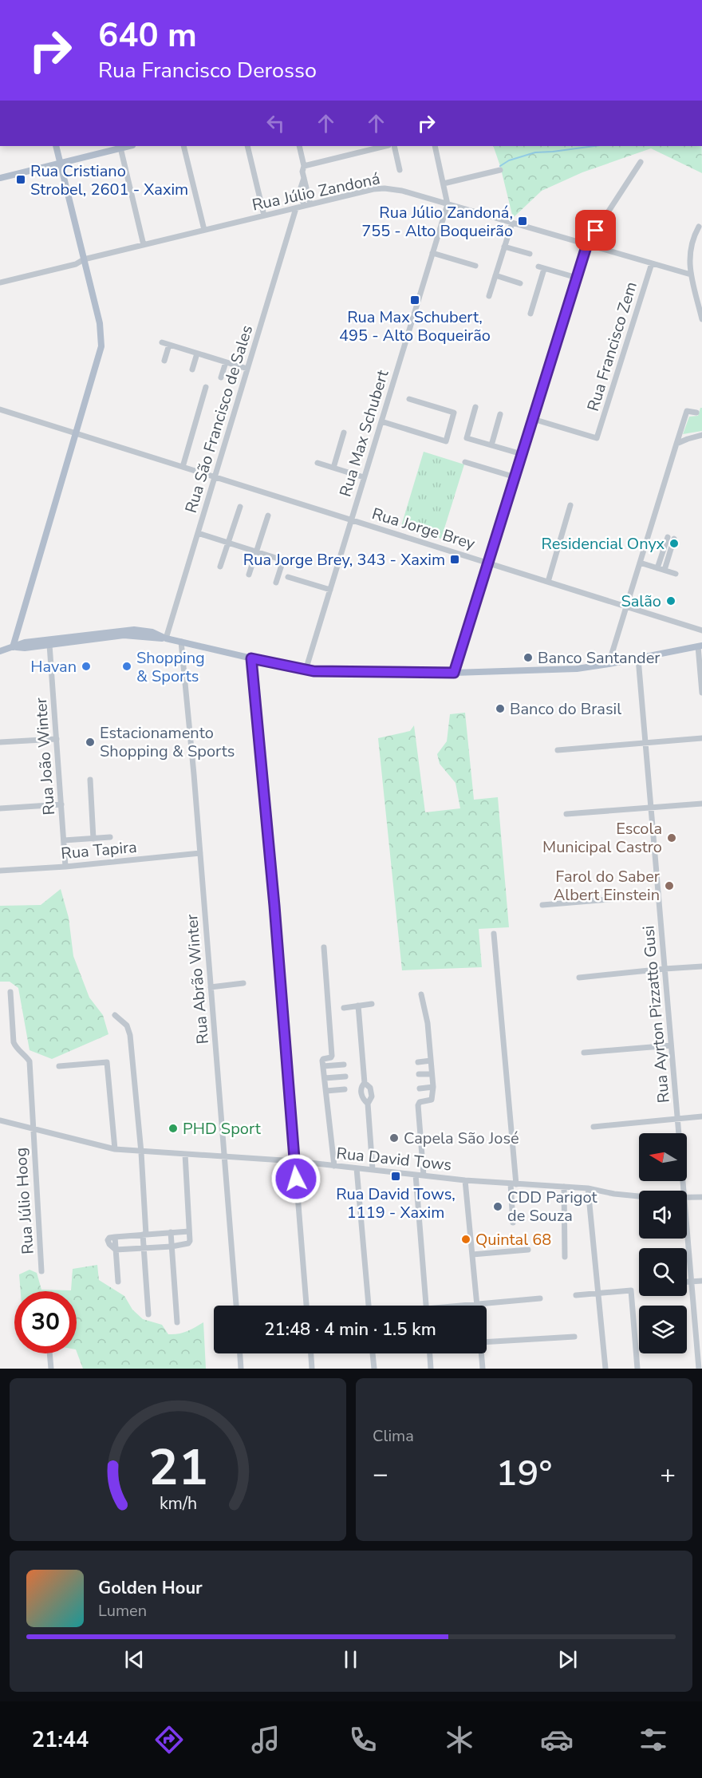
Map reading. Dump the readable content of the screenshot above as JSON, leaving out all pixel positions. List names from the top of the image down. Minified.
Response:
{"streets":{"street":["Rua Júlio Zandoná","Rua Francisco Zem","Rua São Francisco de Sales","Rua Max Schubert","Rua Jorge Brey","Rua João Winter","Rua Tapira","Rua Abrão Winter","Rua Ayrton Pizzatto Gusi","Rua David Tows","Rua Júlio Hoog"]},"crossings":[["Rua Júlio Zandoná","Rua Francisco Zem"],["Rua Júlio Zandoná","Rua São Francisco de Sales"],["Rua Júlio Zandoná","Rua Max Schubert"],["Rua São Francisco de Sales","Rua Jorge Brey"],["Rua Max Schubert","Rua Jorge Brey"],["Rua João Winter","Rua Tapira"],["Rua Tapira","Rua Abrão Winter"],["Rua Abrão Winter","Rua David Tows"],["Rua David Tows","Rua Júlio Hoog"]],"places":{"transit":["Rua Cristiano Strobel, 2601 - Xaxim","Rua Júlio Zandoná, 755 - Alto Boqueirão","Rua Max Schubert, 495 - Alto Boqueirão","Rua Jorge Brey, 343 - Xaxim","Rua David Tows, 1119 - Xaxim"],"other":["Residencial Onyx","Salão","Banco Santander","Havan","Shopping & Sports","Banco do Brasil","Estacionamento Shopping & Sports","Escola Municipal Castro","Farol do Saber Albert Einstein","PHD Sport","Capela São José","CDD Parigot de Souza","Quintal 68"]},"north":"left","page":{"turn":["640 m","Rua Francisco Derosso"],"limit":"30","trip":"21:48 · 4 min · 1.5 km","tile":"Clima","heat":["−","19°","+"],"song":["Golden Hour","Lumen"],"tabs":"21:44","gauge":["21","km/h"]}}
